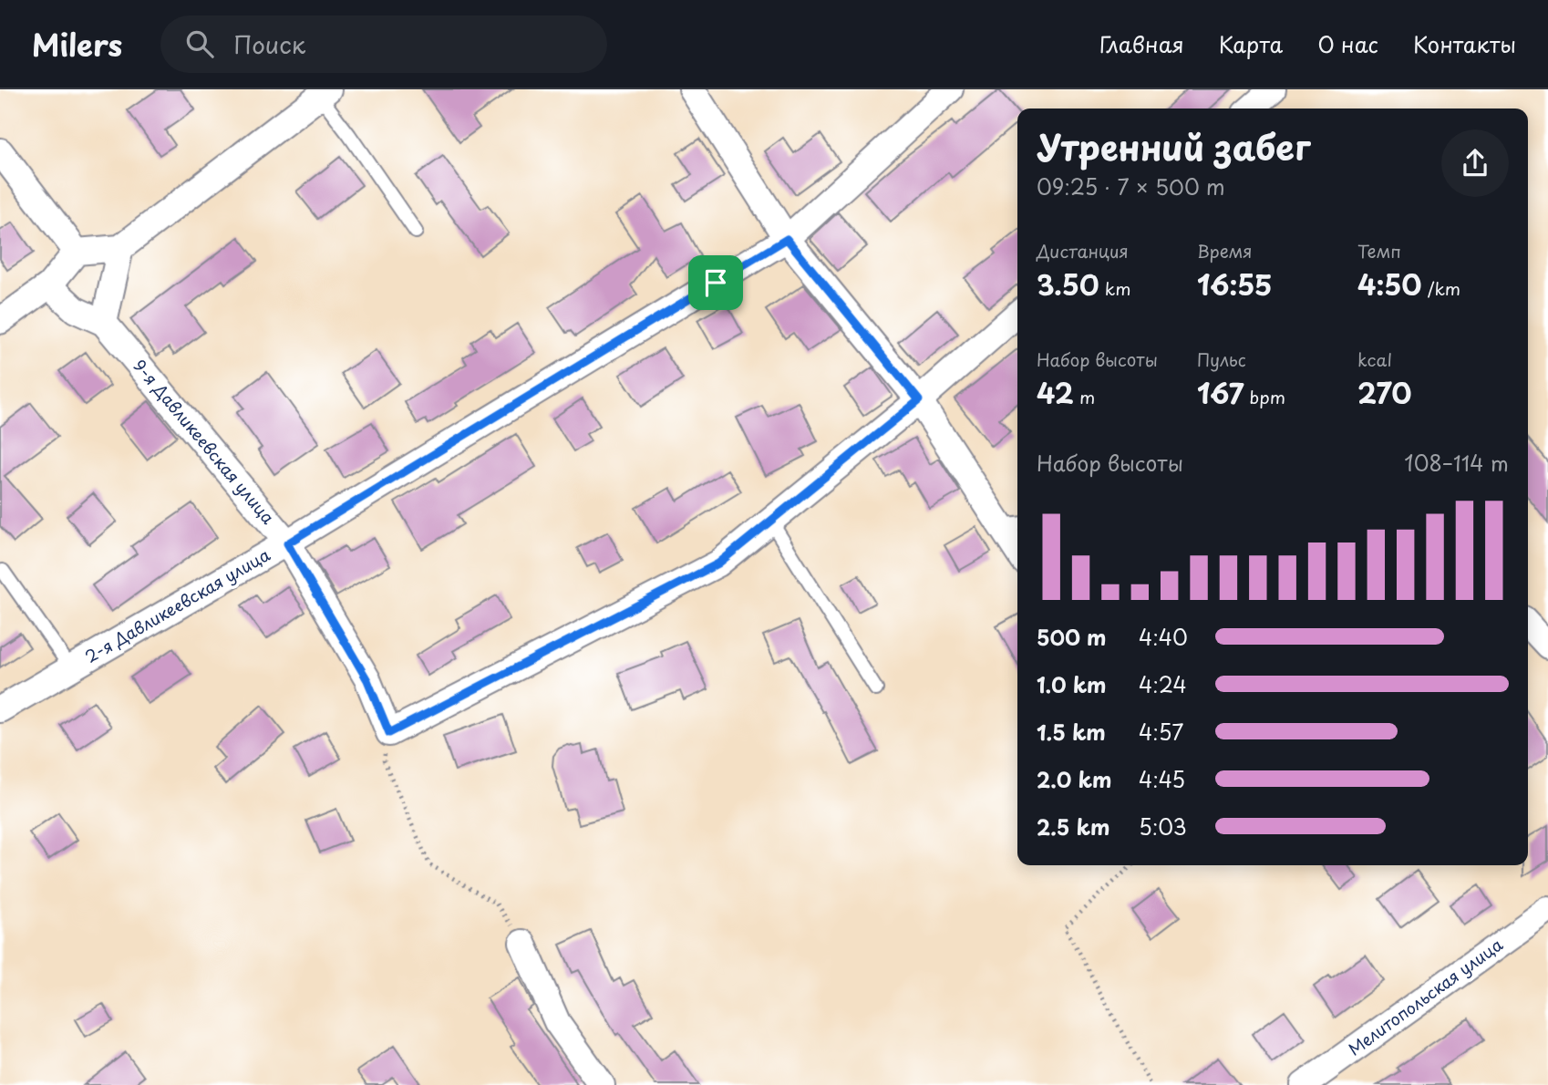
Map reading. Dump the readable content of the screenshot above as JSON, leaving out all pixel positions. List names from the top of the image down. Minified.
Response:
{"streets":{"street":["9-я Давликеевская улица","2-я Давликеевская улица","Мелитопольская улица"]},"crossings":[["9-я Давликеевская улица","2-я Давликеевская улица"]],"page":{"header":"Milers","search":"Поиск","nav":["Главная","Карта","О нас","Контакты"],"heading":["Утренний забег","09:25 · 7 × 500 m"],"stats":[["Дистанция","3.50 km"],["Время","16:55"],["Темп","4:50 /km"],["Набор высоты","42 m"],["Пульс","167 bpm"],["kcal","270"]],"chart":["Набор высоты","108–114 m"],"list":[{"name":"500 m","note":"4:40"},{"name":"1.0 km","note":"4:24"},{"name":"1.5 km","note":"4:57"},{"name":"2.0 km","note":"4:45"},{"name":"2.5 km","note":"5:03"}]}}
